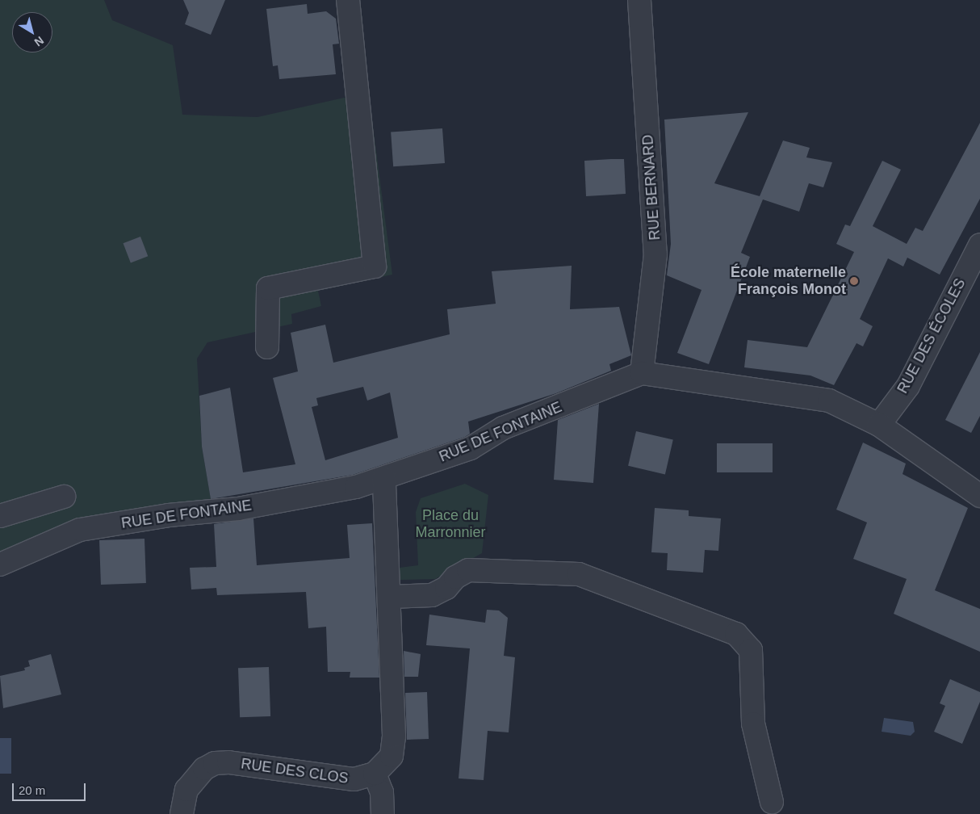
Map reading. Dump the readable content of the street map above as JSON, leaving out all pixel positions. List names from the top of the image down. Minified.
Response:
{"streets":{"street":["RUE BERNARD","RUE DES ÉCOLES","RUE DE FONTAINE","RUE DES CLOS"]},"crossings":[["RUE BERNARD","RUE DE FONTAINE"],["RUE DES ÉCOLES","RUE DE FONTAINE"]],"parks":["Place du Marronnier"],"places":["École maternelle François Monot"],"scale_bar":"20 m","north":"bottom right"}
